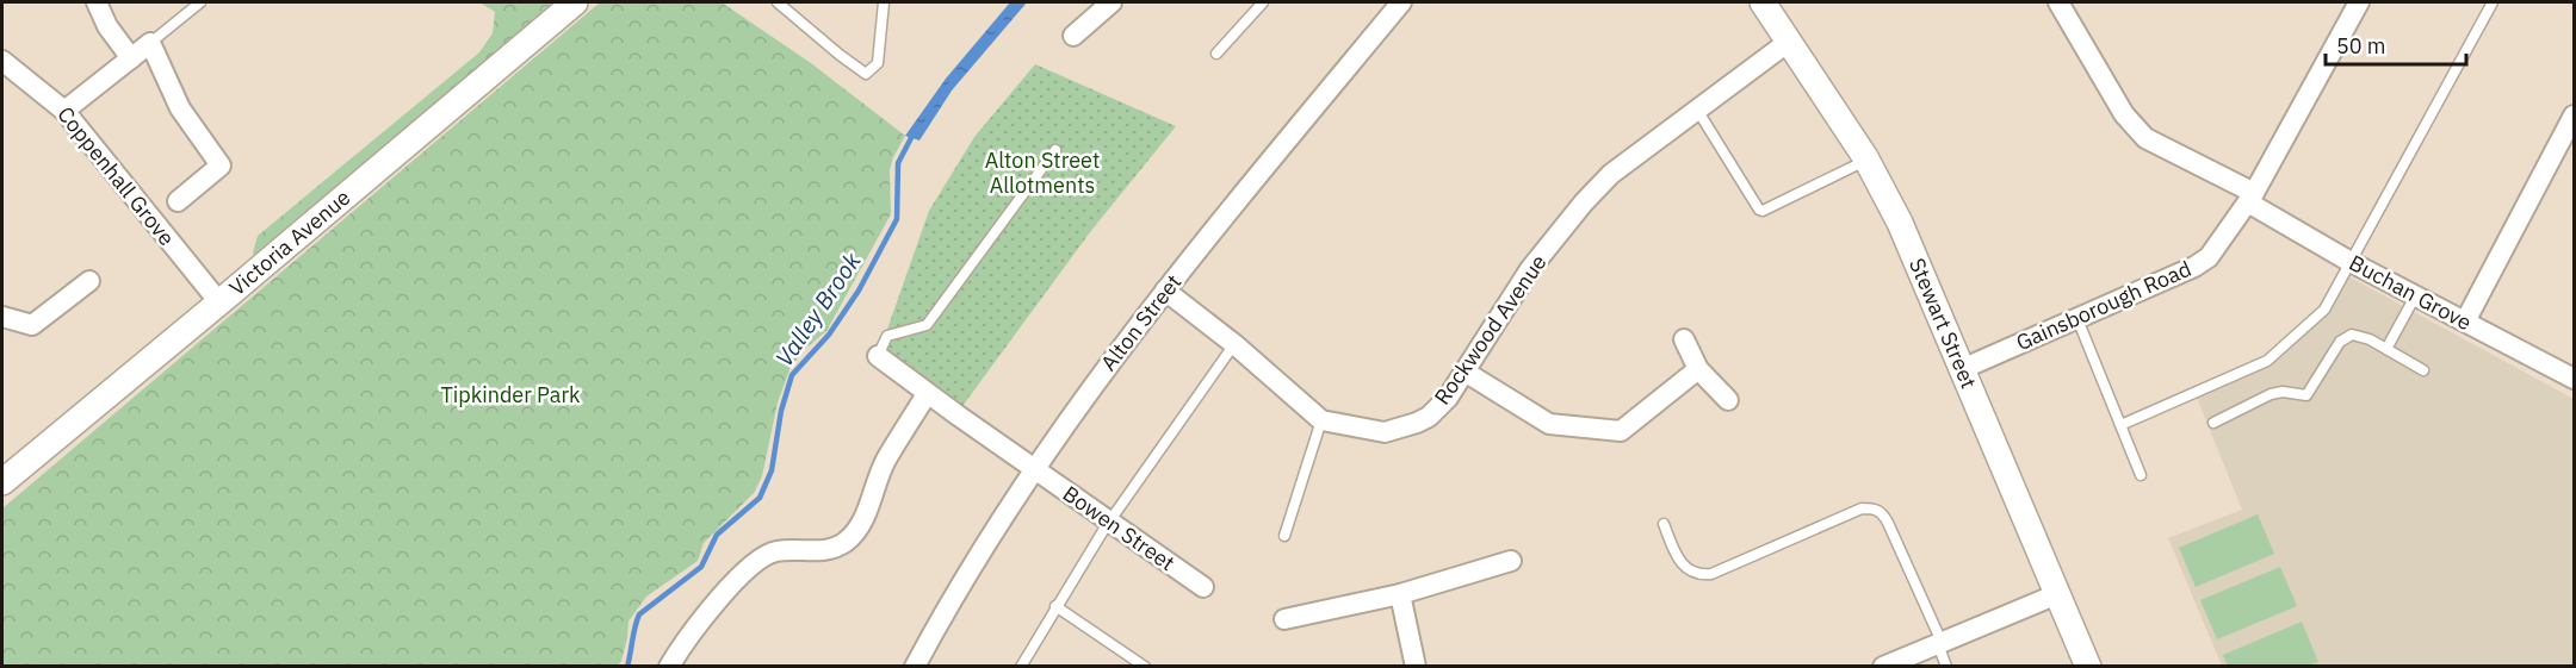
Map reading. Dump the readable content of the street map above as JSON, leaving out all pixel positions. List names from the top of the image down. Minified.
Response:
{"streets":{"street":["Coppenhall Grove","Victoria Avenue","Buchan Grove","Gainsborough Road","Alton Street","Stewart Street","Rockwood Avenue","Bowen Street"]},"crossings":[["Coppenhall Grove","Victoria Avenue"],["Buchan Grove","Gainsborough Road"],["Gainsborough Road","Stewart Street"],["Alton Street","Bowen Street"],["Stewart Street","Rockwood Avenue"]],"water":["Valley Brook"],"parks":["Alton Street Allotments","Tipkinder Park"],"scale_bar":"50 m"}
